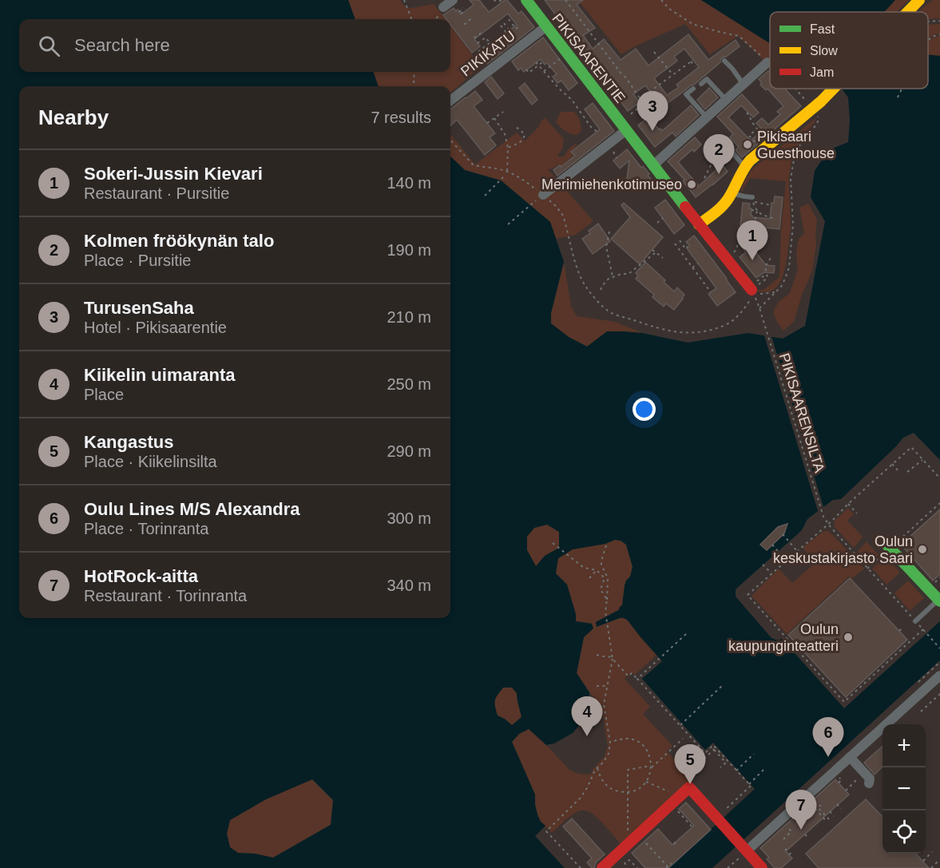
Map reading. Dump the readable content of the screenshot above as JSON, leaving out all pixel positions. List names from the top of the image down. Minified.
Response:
{"streets":{"street":["PIKIKATU","PIKISAARENTIE"],"path":["PIKISAARENSILTA"]},"crossings":[["PIKIKATU","PIKISAARENTIE"]],"places":["Pikisaari Guesthouse","Merimiehenkotimuseo","Oulun keskustakirjasto Saari","Oulun kaupunginteatteri"],"legend":["Fast","Slow","Jam"],"page":{"search":"Search here","heading":["Nearby","7 results"],"pins":["3","2","1","4","6","5","7"],"list":[{"mark":"1","name":"Sokeri-Jussin Kievari","note":"Restaurant · Pursitie","value":"140 m"},{"mark":"2","name":"Kolmen fröökynän talo","note":"Place · Pursitie","value":"190 m"},{"mark":"3","name":"TurusenSaha","note":"Hotel · Pikisaarentie","value":"210 m"},{"mark":"4","name":"Kiikelin uimaranta","note":"Place","value":"250 m"},{"mark":"5","name":"Kangastus","note":"Place · Kiikelinsilta","value":"290 m"},{"mark":"6","name":"Oulu Lines M/S Alexandra","note":"Place · Torinranta","value":"300 m"},{"mark":"7","name":"HotRock-aitta","note":"Restaurant · Torinranta","value":"340 m"}],"map_buttons":["+","−"]}}
